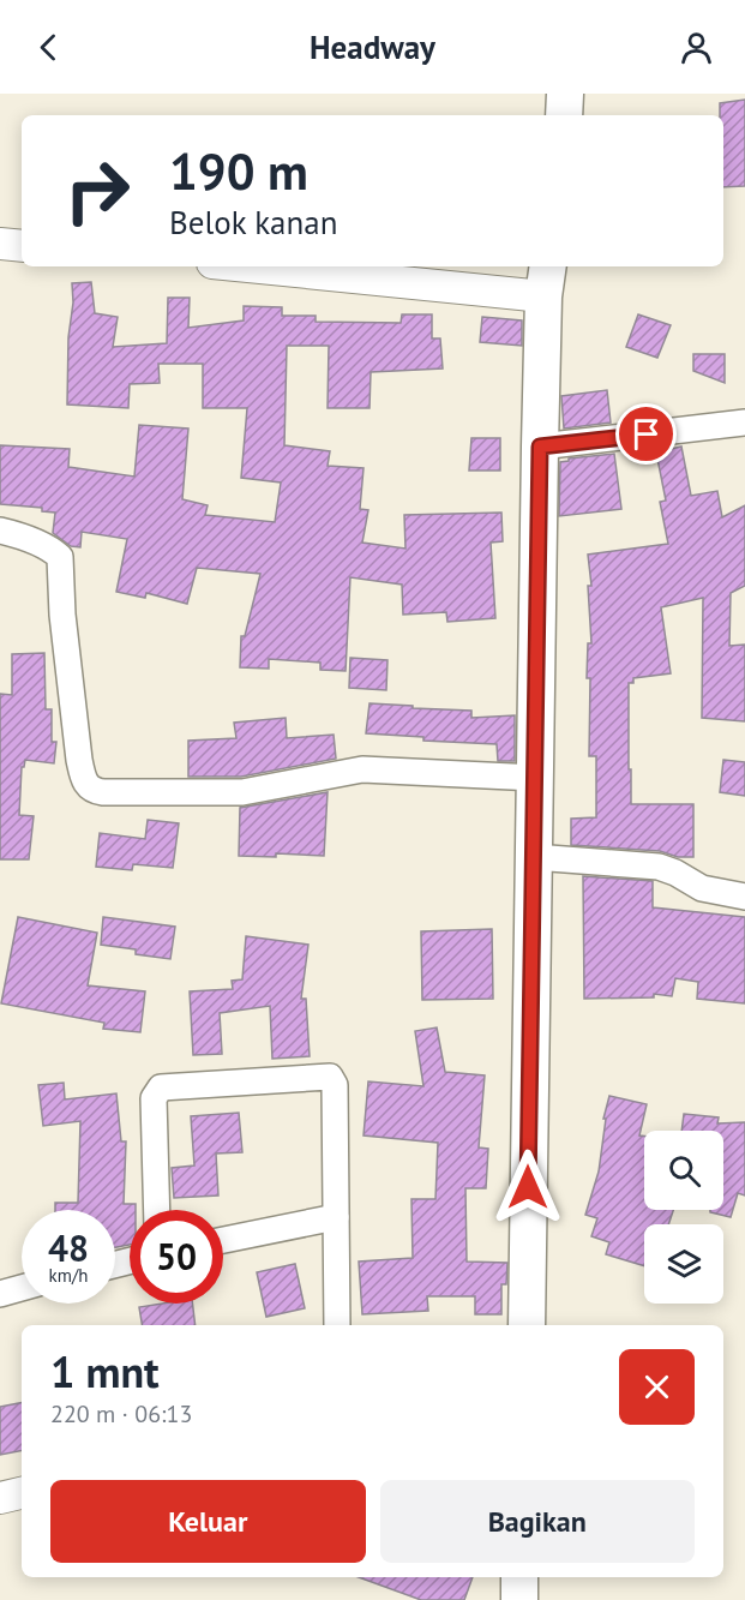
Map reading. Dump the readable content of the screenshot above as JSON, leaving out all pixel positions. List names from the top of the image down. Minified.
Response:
{"page":{"header":"Headway","turn":["190 m","Belok kanan"],"speed":"48 km/h","limit":"50","heading":["1 mnt","220 m · 06:13"],"buttons":["Keluar","Bagikan"]}}
